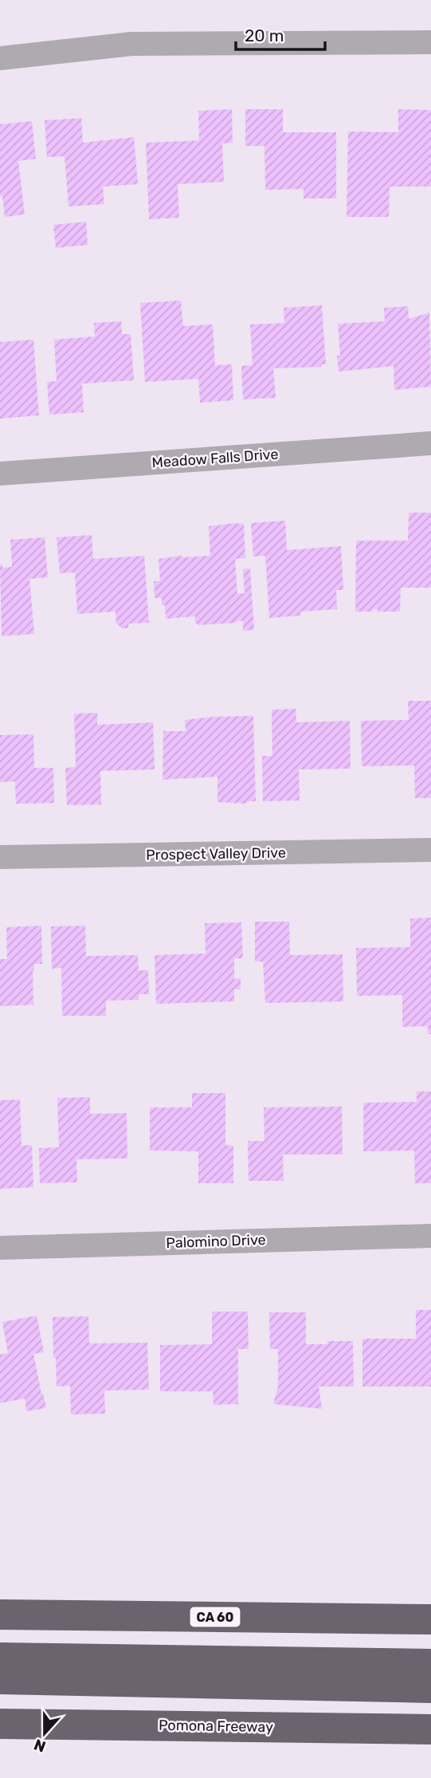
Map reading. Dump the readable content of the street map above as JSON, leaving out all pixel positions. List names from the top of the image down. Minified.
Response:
{"streets":{"highway":["CA 60","Pomona Freeway"],"street":["Meadow Falls Drive","Prospect Valley Drive","Palomino Drive"]},"scale_bar":"20 m","north":"bottom"}
